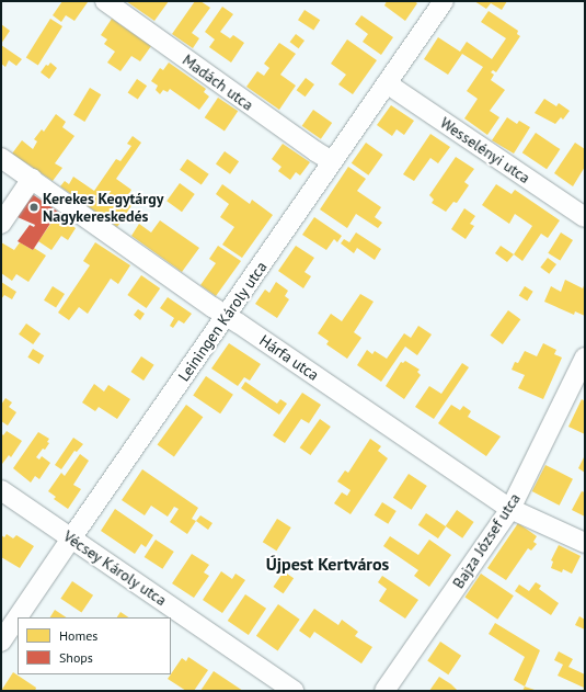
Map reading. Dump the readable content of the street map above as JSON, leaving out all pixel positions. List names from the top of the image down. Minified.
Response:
{"streets":{"street":["Madách utca","Wesselényi utca","Leiningen Károly utca","Hárfa utca","Bajza József utca","Vécsey Károly utca"]},"crossings":[["Madách utca","Leiningen Károly utca"],["Wesselényi utca","Leiningen Károly utca"],["Leiningen Károly utca","Hárfa utca"],["Leiningen Károly utca","Vécsey Károly utca"],["Hárfa utca","Bajza József utca"]],"districts":["Újpest Kertváros"],"places":["Kerekes Kegytárgy Nagykereskedés"],"legend":["Homes","Shops"]}
